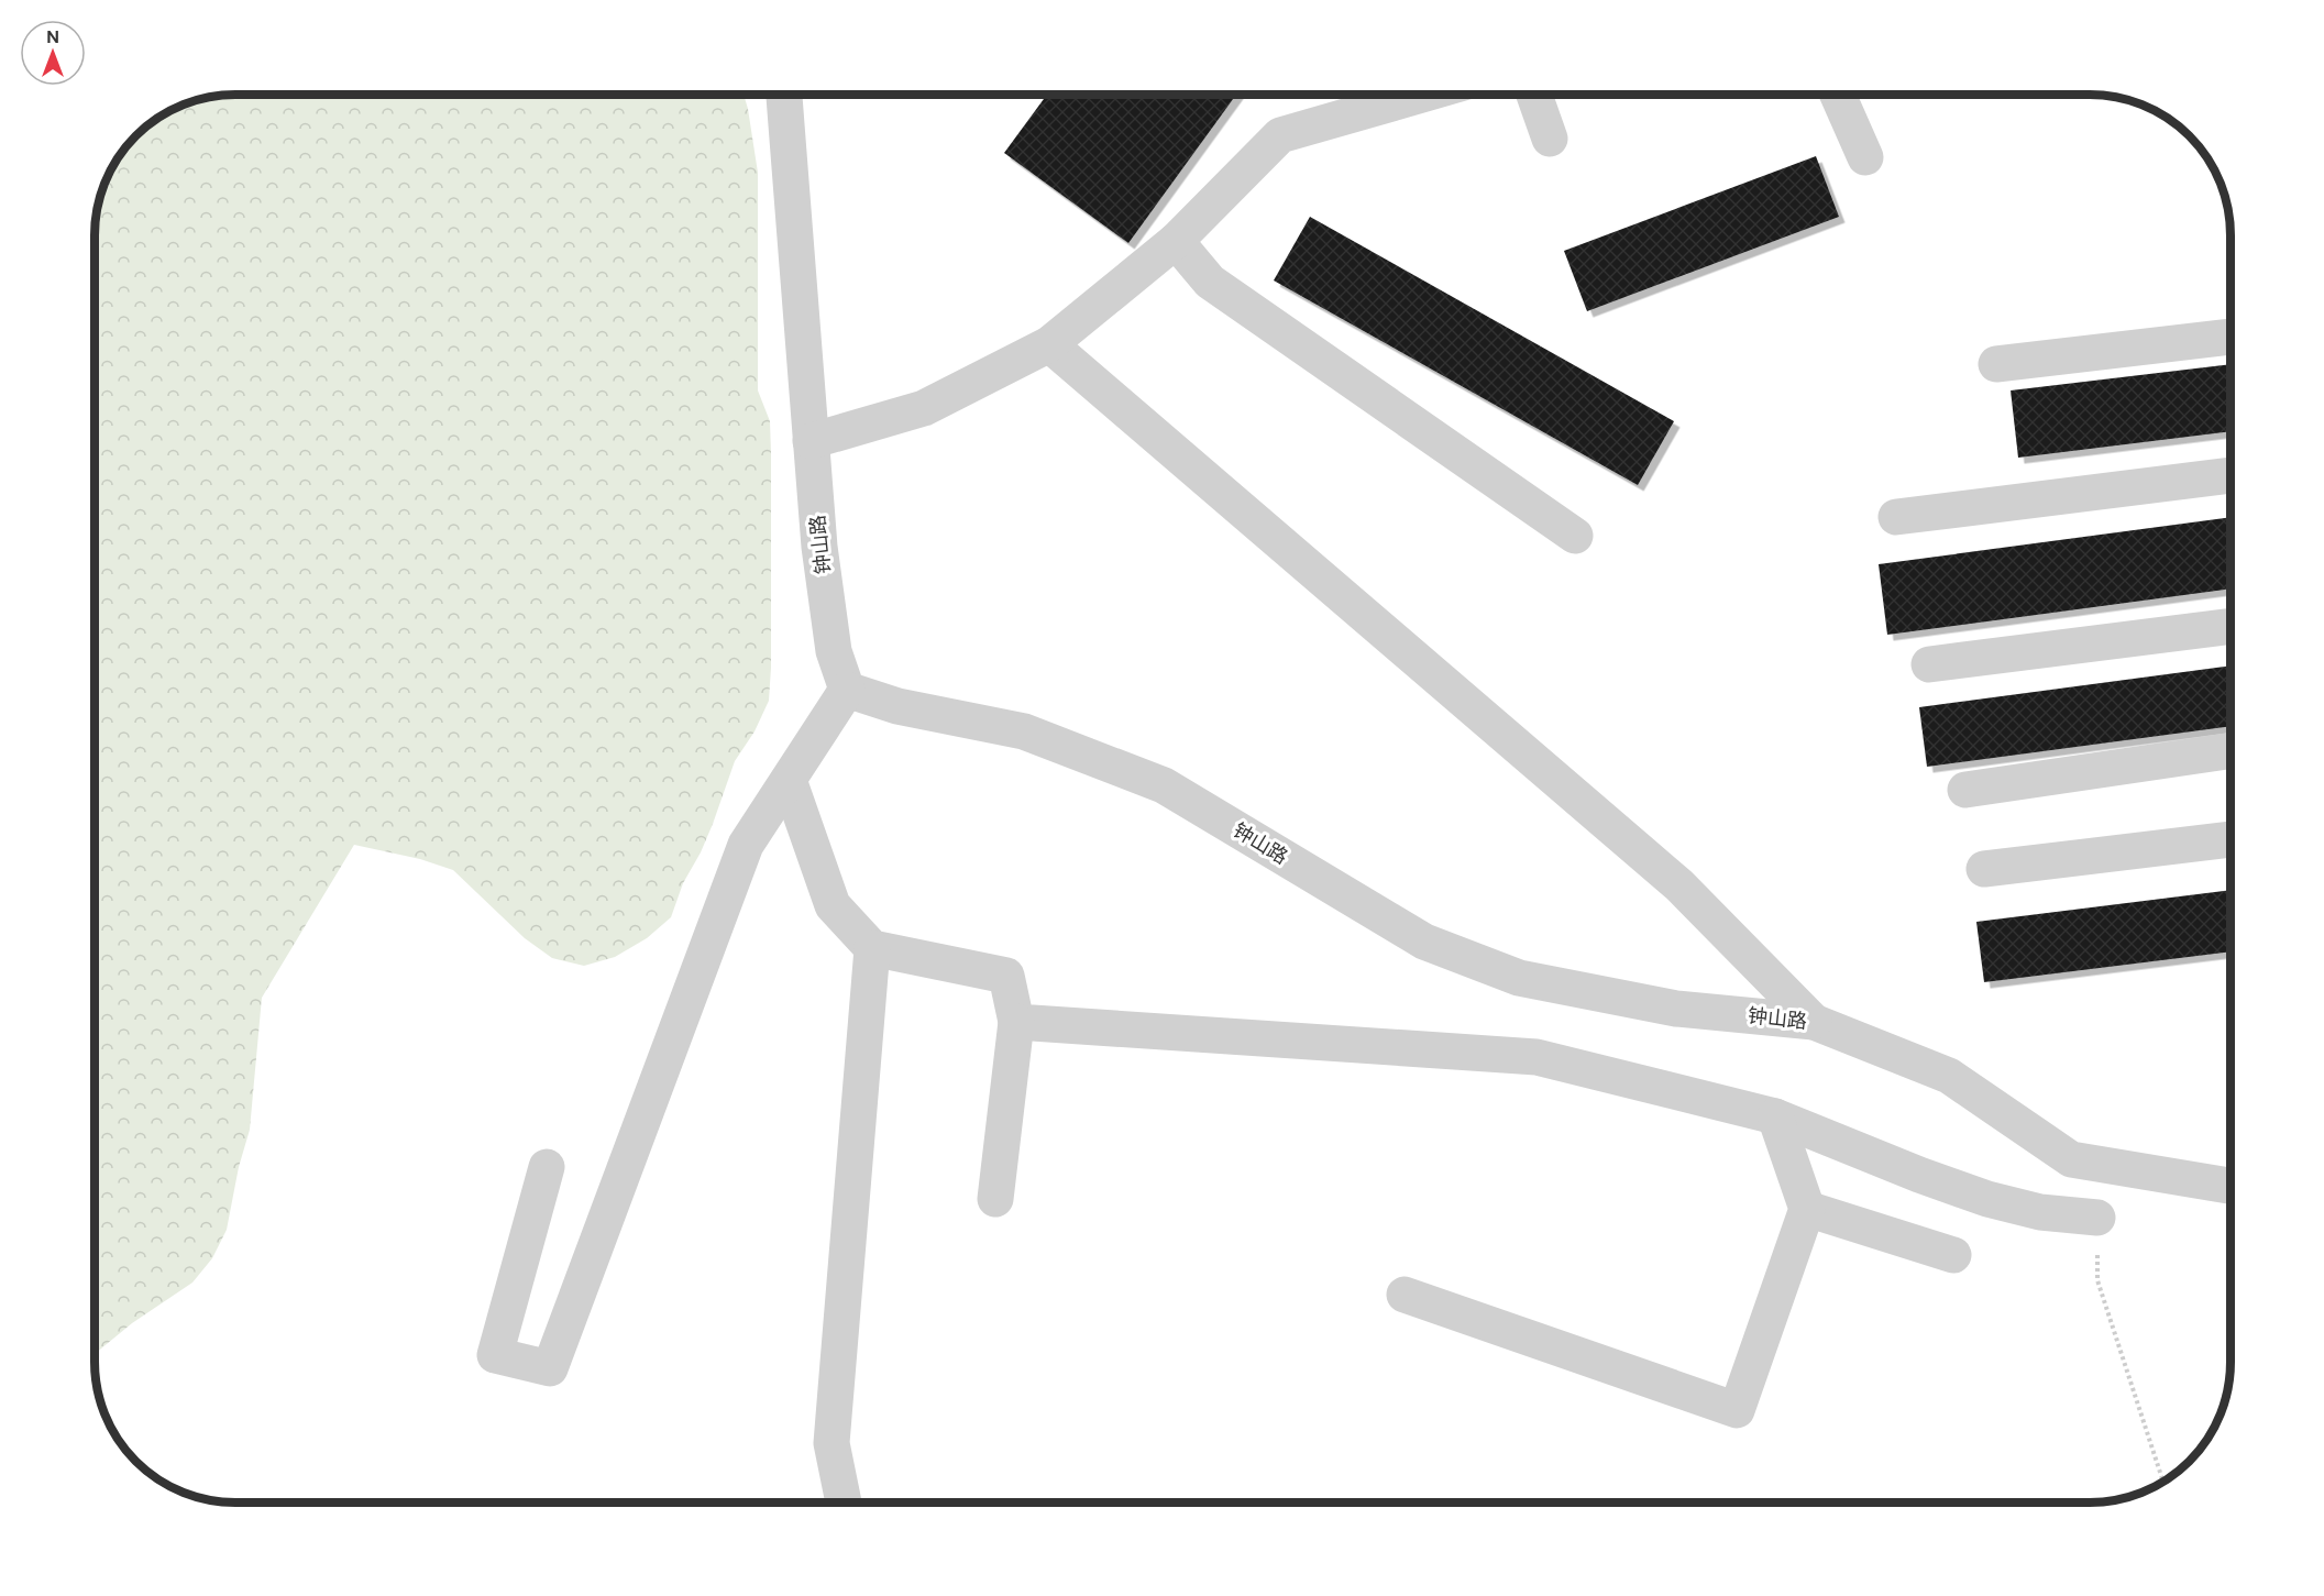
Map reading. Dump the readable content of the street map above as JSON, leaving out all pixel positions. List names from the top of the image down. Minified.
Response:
{"streets":{"street":["钟山路"]},"north":"top"}
